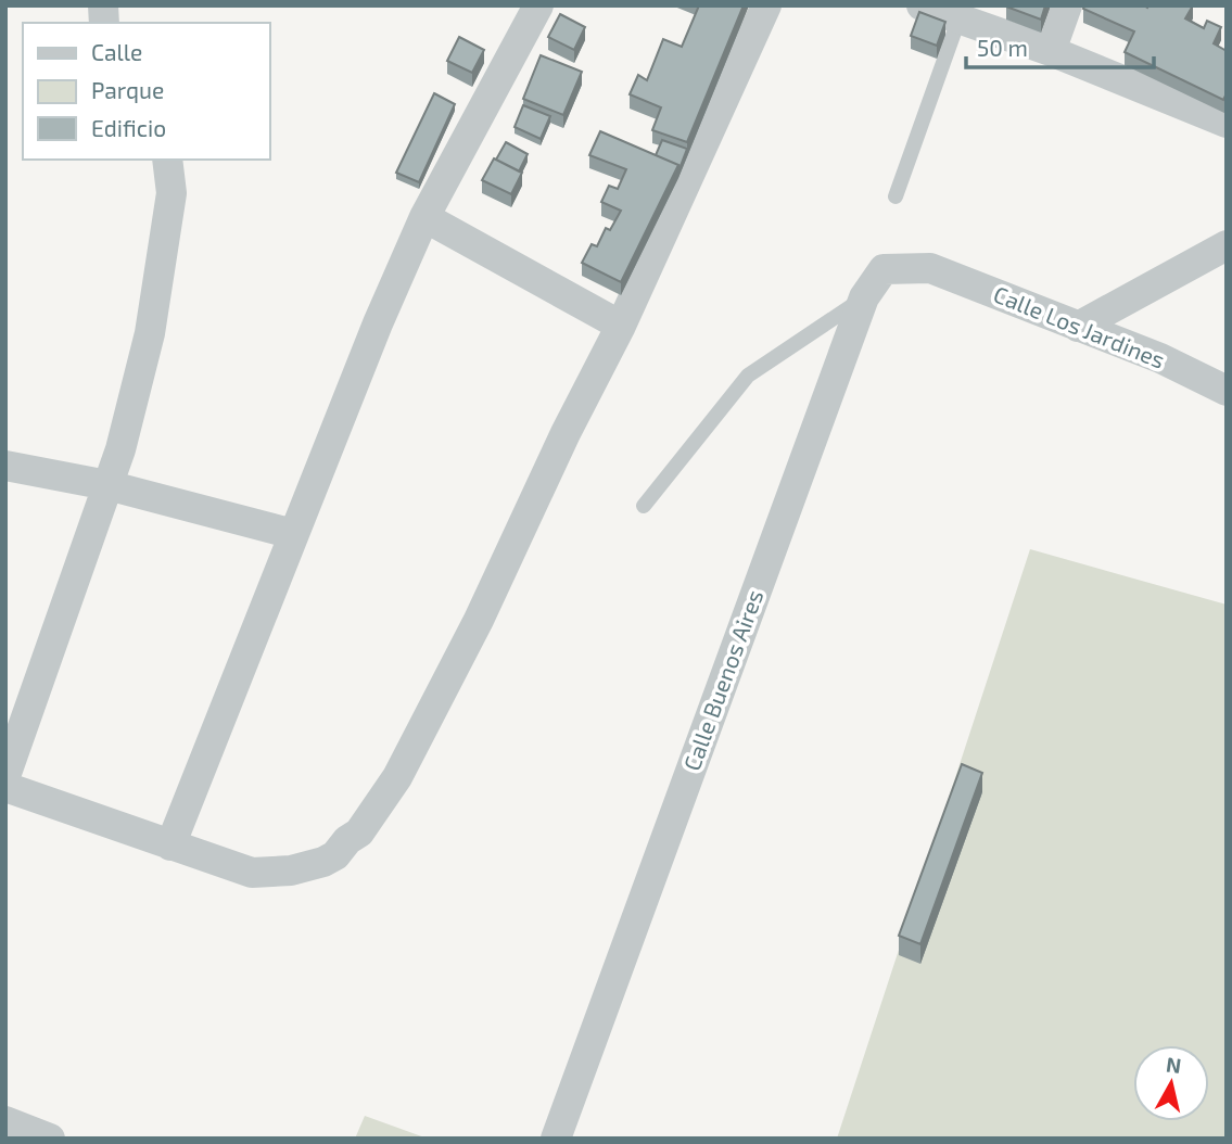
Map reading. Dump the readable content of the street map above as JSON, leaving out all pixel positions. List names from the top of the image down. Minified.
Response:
{"streets":{"street":["Calle Los Jardines","Calle Buenos Aires"]},"crossings":[["Calle Los Jardines","Calle Buenos Aires"]],"legend":["Calle","Parque","Edificio"],"scale_bar":"50 m","north":"top"}
